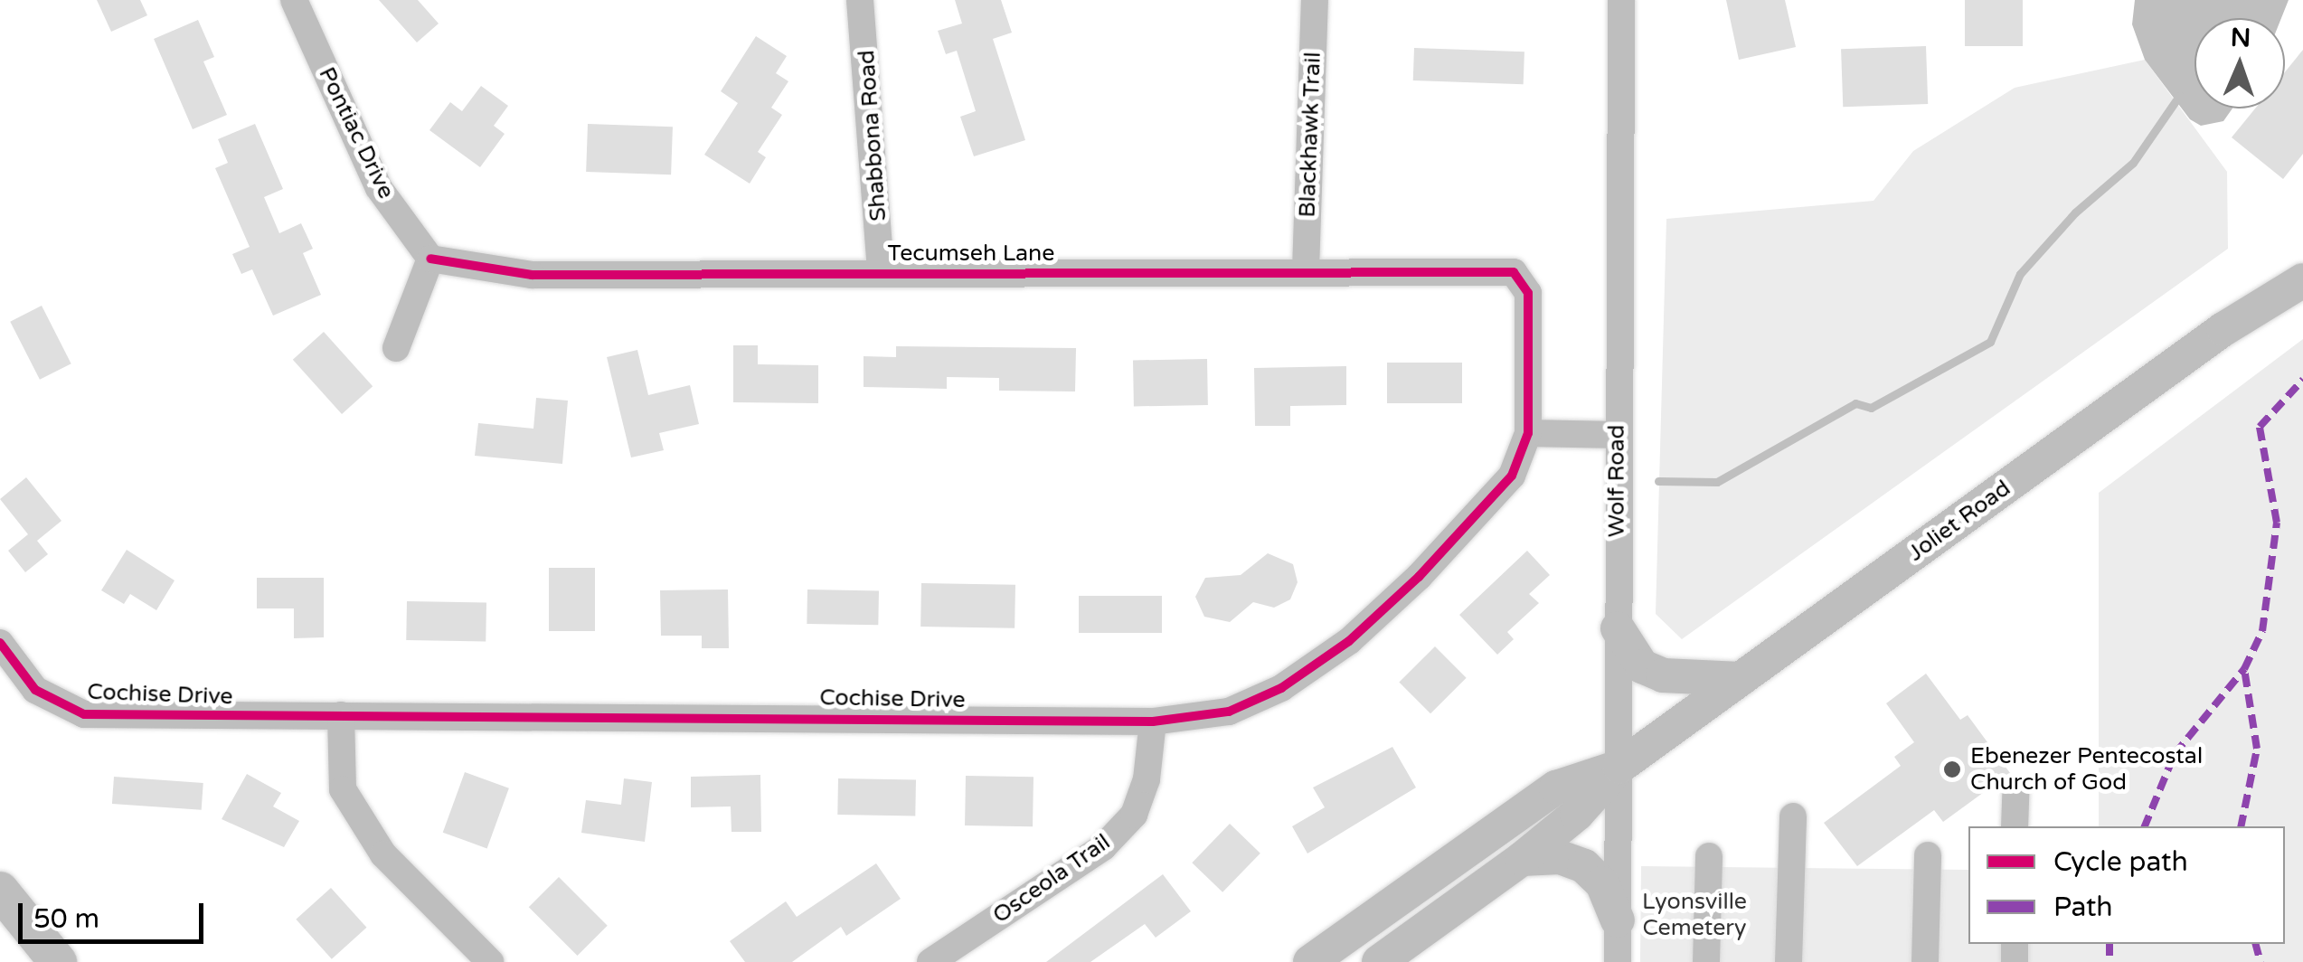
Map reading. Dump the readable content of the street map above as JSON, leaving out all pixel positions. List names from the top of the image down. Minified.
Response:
{"streets":{"main road":["Joliet Road"],"street":["Pontiac Drive","Blackhawk Trail","Shabbona Road","Tecumseh Lane","Wolf Road","Cochise Drive","Osceola Trail"]},"crossings":[["Pontiac Drive","Tecumseh Lane"],["Blackhawk Trail","Tecumseh Lane"],["Shabbona Road","Tecumseh Lane"],["Tecumseh Lane","Cochise Drive"],["Wolf Road","Joliet Road"],["Cochise Drive","Osceola Trail"]],"parks":["Lyonsville Cemetery"],"places":["Ebenezer Pentecostal Church of God"],"legend":["Cycle path","Path"],"scale_bar":"50 m","north":"top"}
